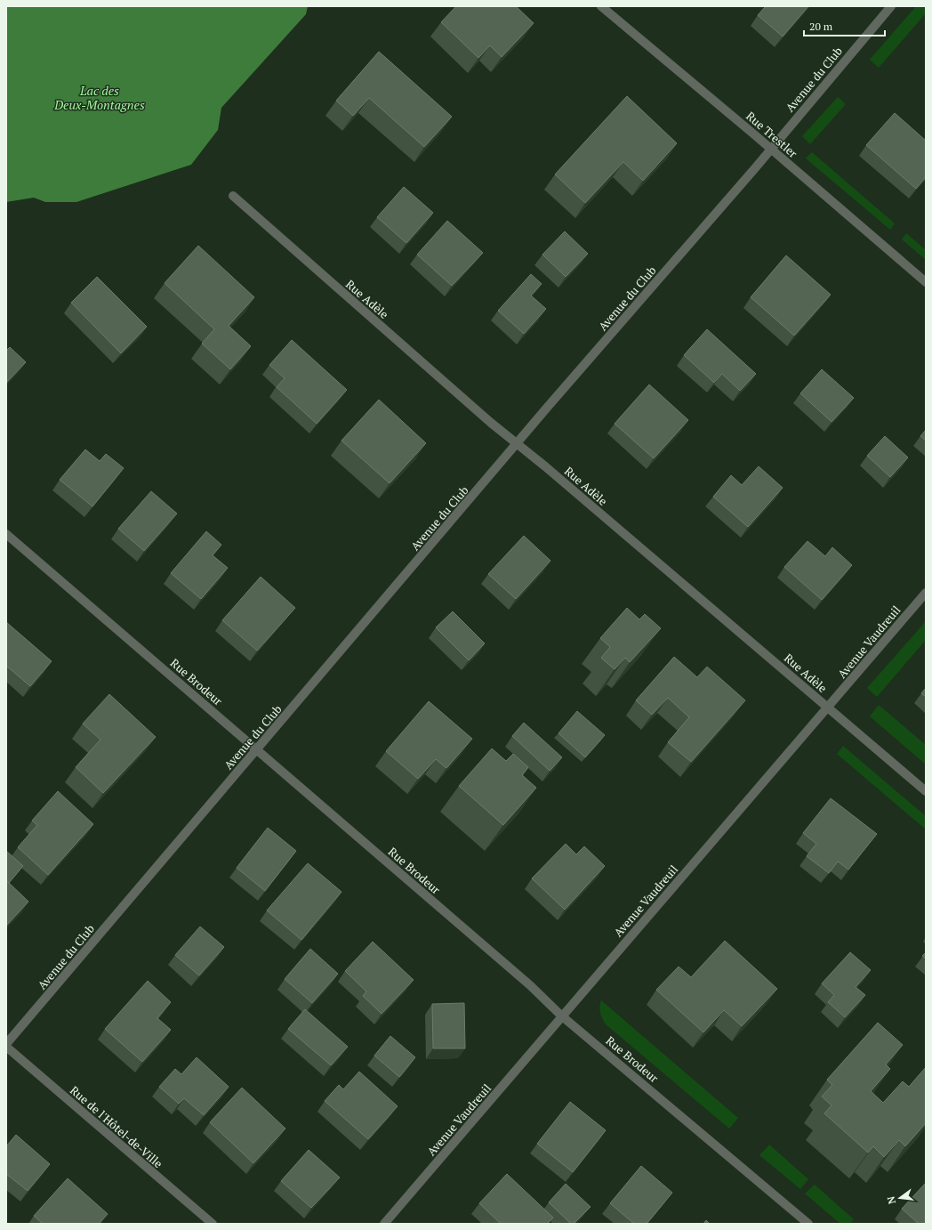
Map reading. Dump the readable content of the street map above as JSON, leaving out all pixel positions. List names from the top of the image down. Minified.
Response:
{"streets":{"street":["Avenue du Club","Rue Trestler","Rue Adèle","Avenue Vaudreuil","Rue Brodeur","Rue de l'Hôtel-de-Ville"]},"crossings":[["Avenue du Club","Rue Trestler"],["Avenue du Club","Rue Adèle"],["Avenue du Club","Rue Brodeur"],["Avenue du Club","Rue de l'Hôtel-de-Ville"],["Rue Adèle","Avenue Vaudreuil"],["Avenue Vaudreuil","Rue Brodeur"]],"water":["Lac des Deux-Montagnes"],"scale_bar":"20 m","north":"left"}
